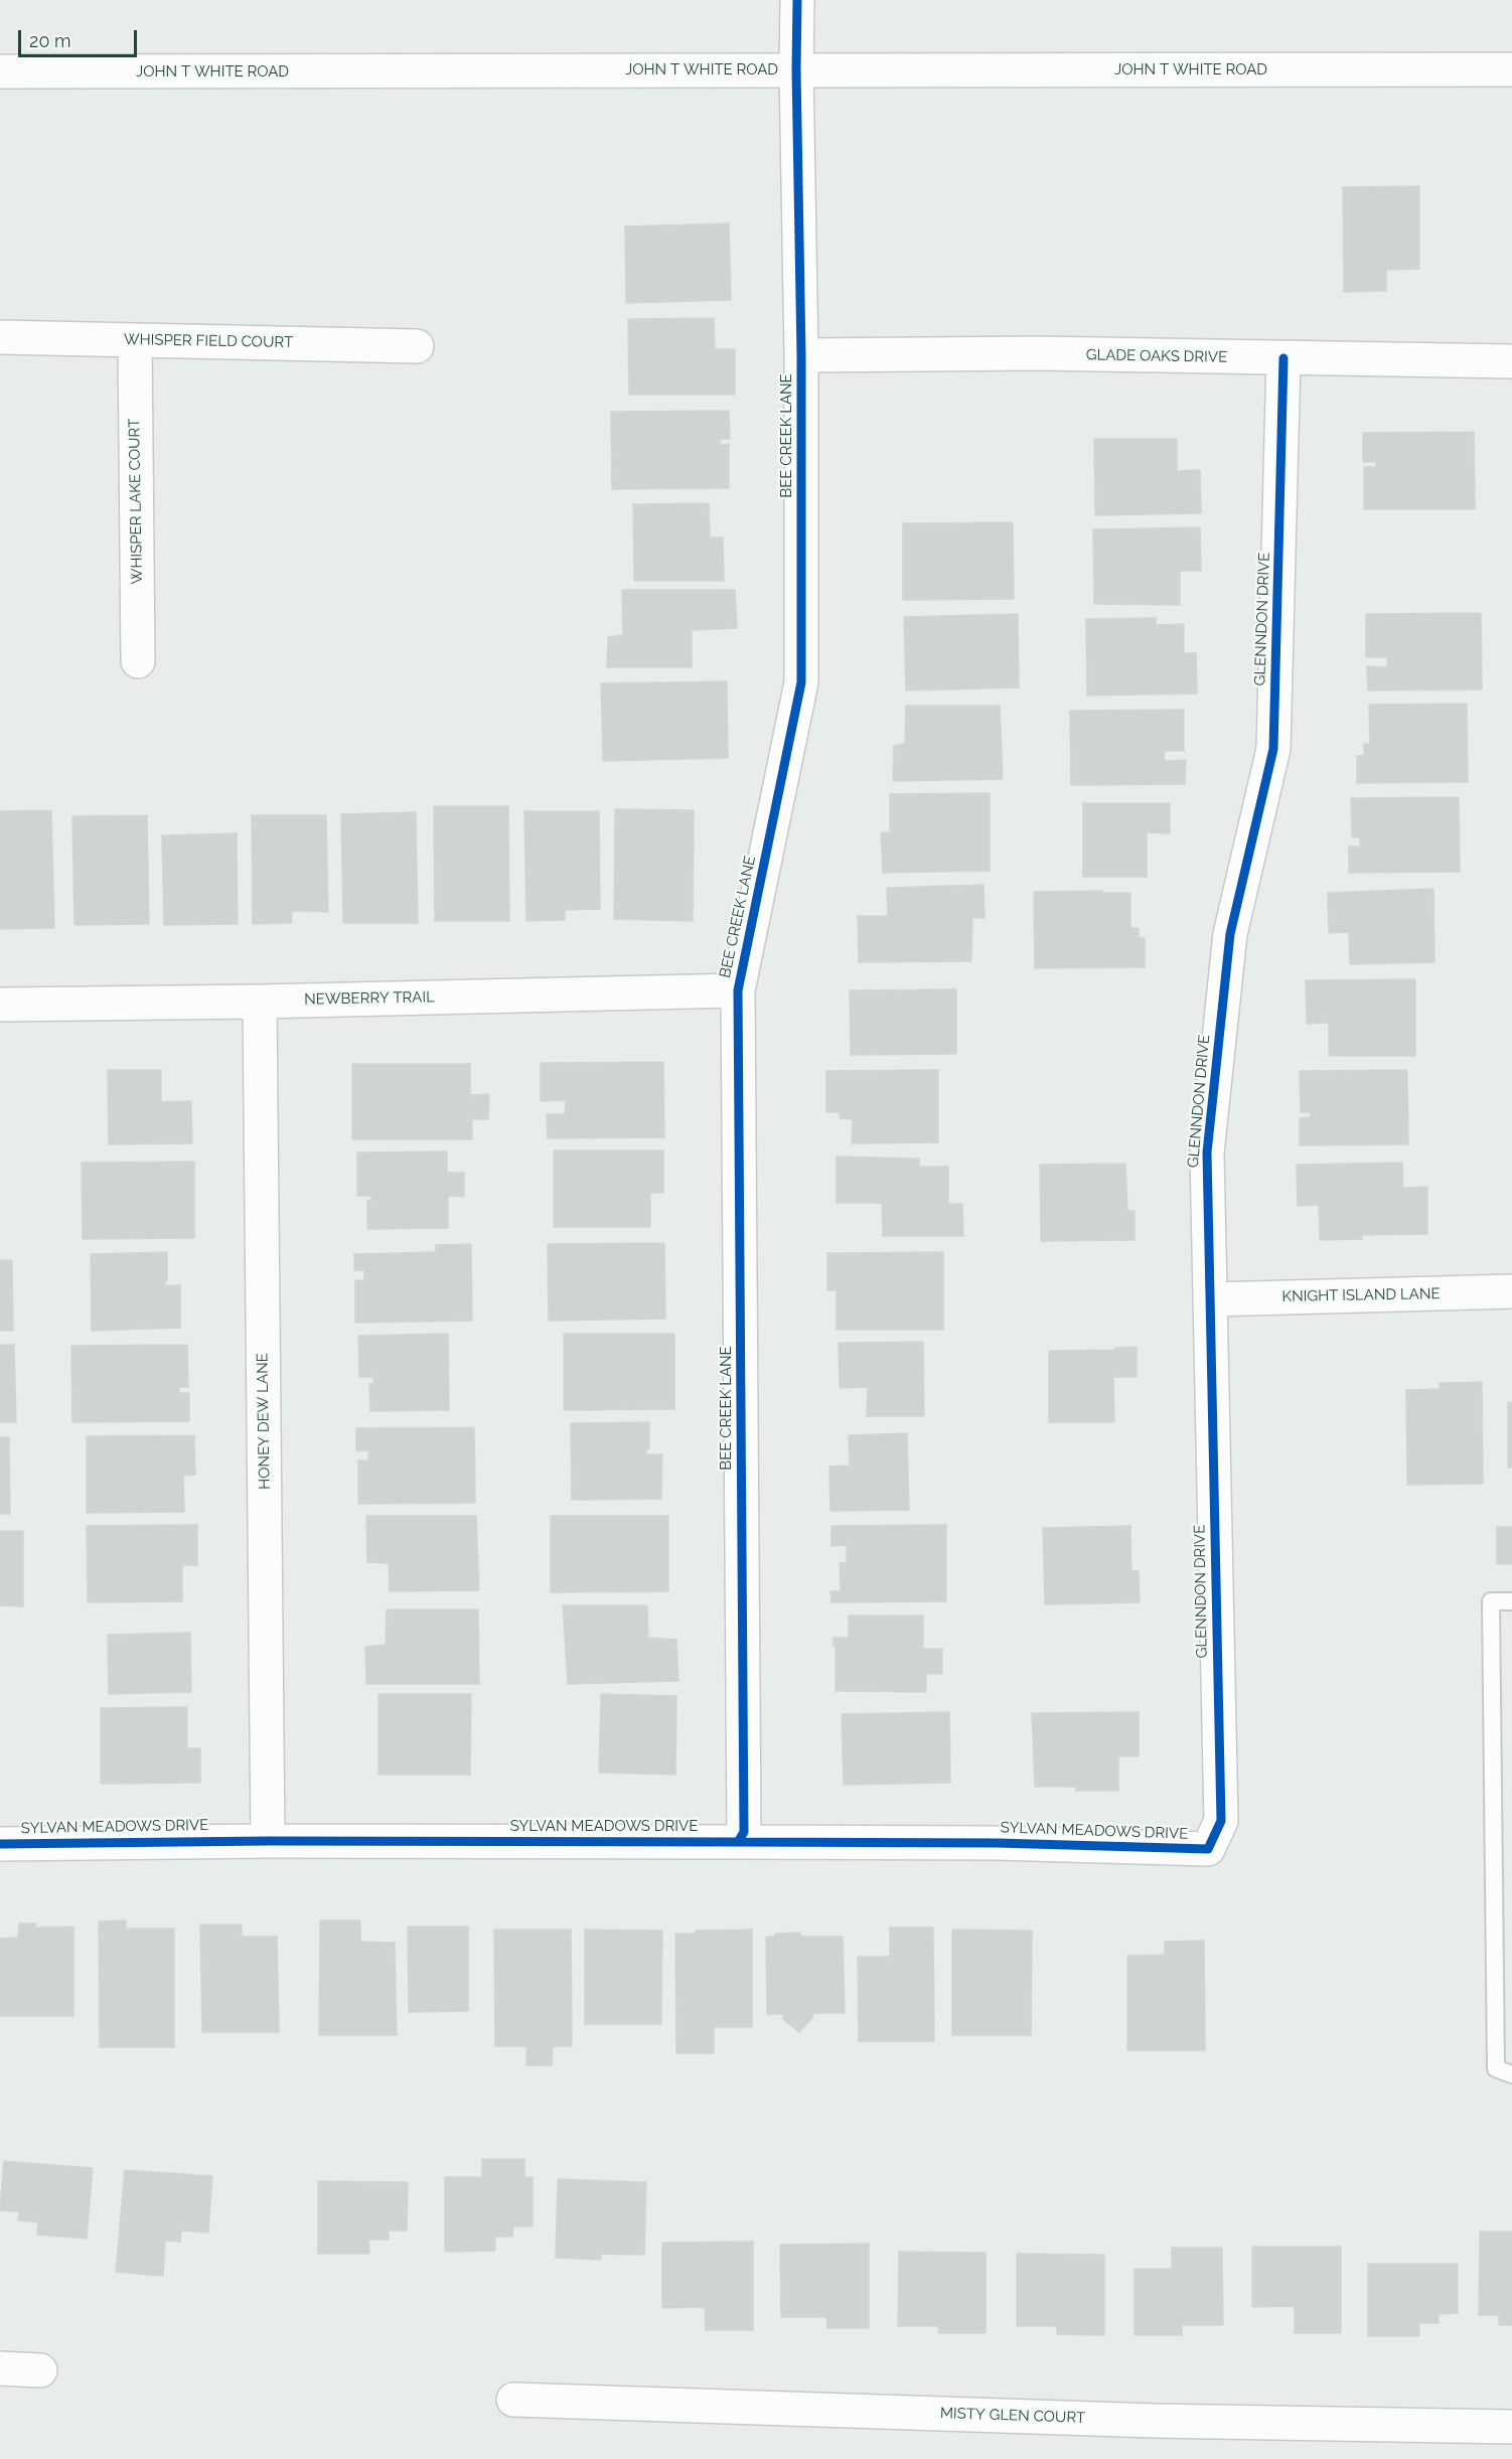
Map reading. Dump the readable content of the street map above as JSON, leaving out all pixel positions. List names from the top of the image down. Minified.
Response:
{"streets":{"street":["JOHN T WHITE ROAD","WHISPER FIELD COURT","GLADE OAKS DRIVE","BEE CREEK LANE","WHISPER LAKE COURT","GLENNDON DRIVE","NEWBERRY TRAIL","KNIGHT ISLAND LANE","HONEY DEW LANE","SYLVAN MEADOWS DRIVE","MISTY GLEN COURT"]},"crossings":[["JOHN T WHITE ROAD","BEE CREEK LANE"],["WHISPER FIELD COURT","WHISPER LAKE COURT"],["GLADE OAKS DRIVE","BEE CREEK LANE"],["GLADE OAKS DRIVE","GLENNDON DRIVE"],["BEE CREEK LANE","NEWBERRY TRAIL"],["BEE CREEK LANE","SYLVAN MEADOWS DRIVE"],["GLENNDON DRIVE","KNIGHT ISLAND LANE"],["GLENNDON DRIVE","SYLVAN MEADOWS DRIVE"],["NEWBERRY TRAIL","HONEY DEW LANE"],["HONEY DEW LANE","SYLVAN MEADOWS DRIVE"]],"scale_bar":"20 m"}
